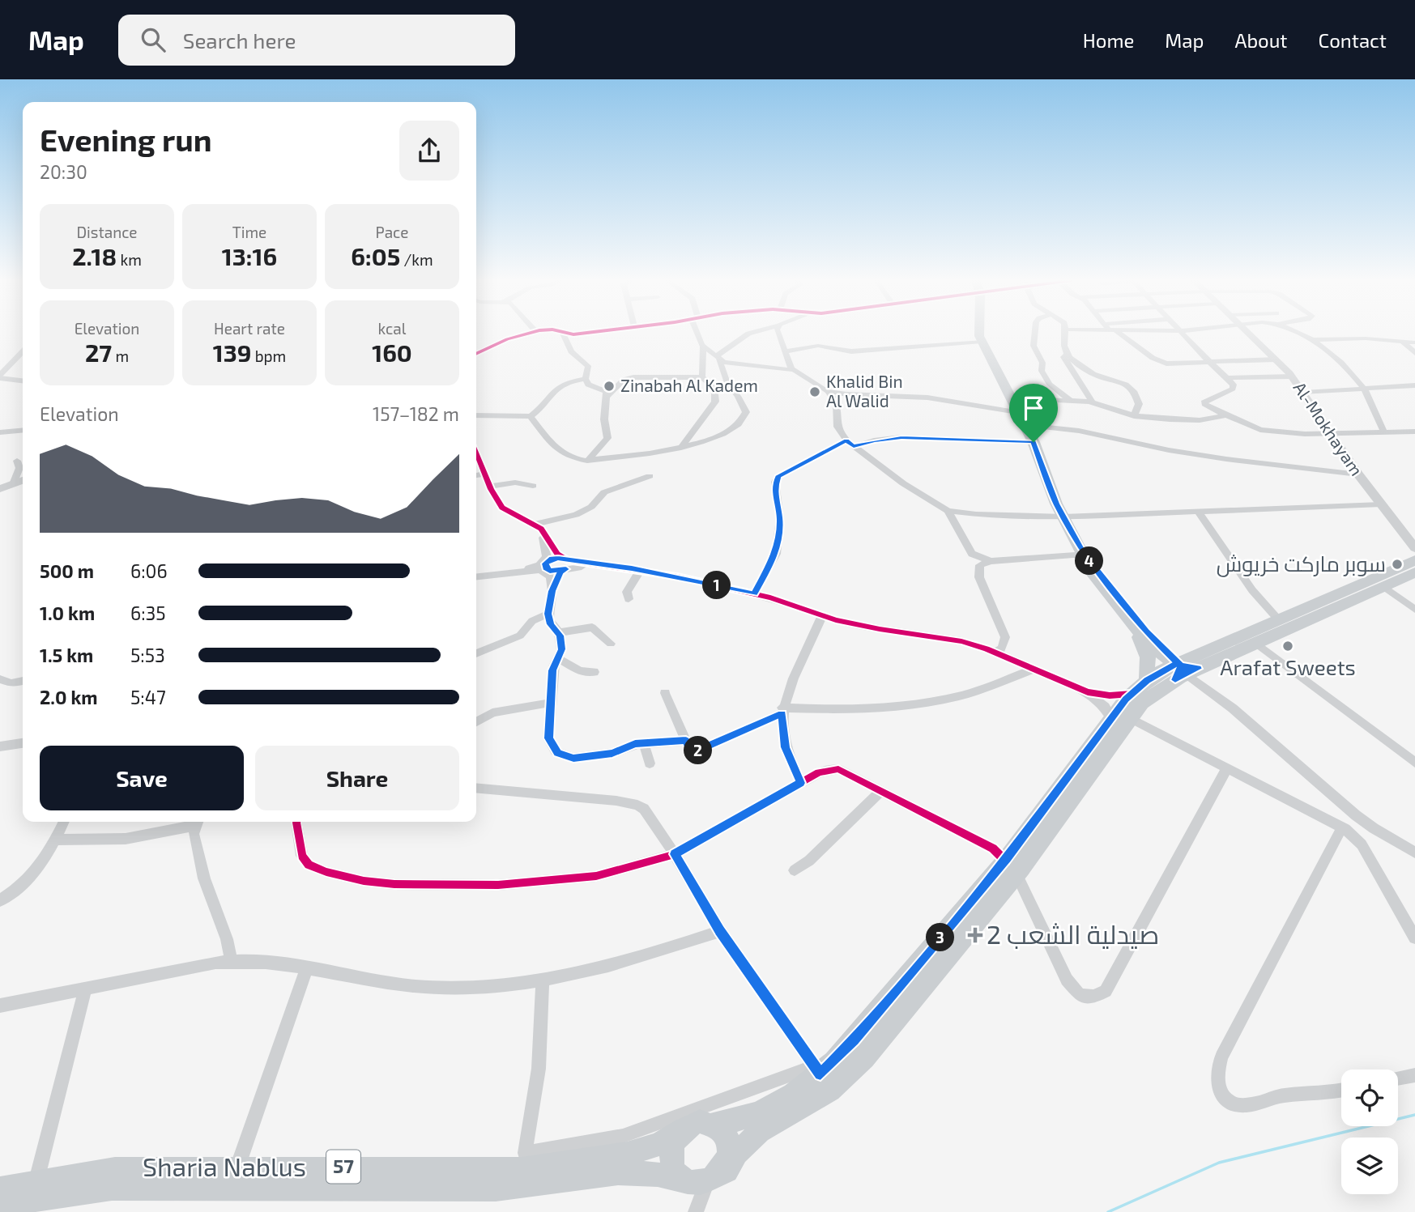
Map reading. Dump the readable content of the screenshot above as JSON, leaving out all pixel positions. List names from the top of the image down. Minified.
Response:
{"streets":{"main road":["57","Sharia Nablus"],"street":["Al-Mokhayam"]},"places":{"other":["Zinabah Al Kadem","Khalid Bin Al Walid","سوبر ماركت خريوش","Arafat Sweets"],"health":["صيدلية الشعب 2"]},"page":{"header":"Map","search":"Search here","nav":["Home","Map","About","Contact"],"heading":["Evening run","20:30"],"stats":[["Distance","2.18 km"],["Time","13:16"],["Pace","6:05 /km"],["Elevation","27 m"],["Heart rate","139 bpm"],["kcal","160"]],"chart":["Elevation","157–182 m"],"pins":["4","1","2","3"],"list":[{"name":"500 m","note":"6:06"},{"name":"1.0 km","note":"6:35"},{"name":"1.5 km","note":"5:53"},{"name":"2.0 km","note":"5:47"}],"buttons":["Save","Share"]}}
